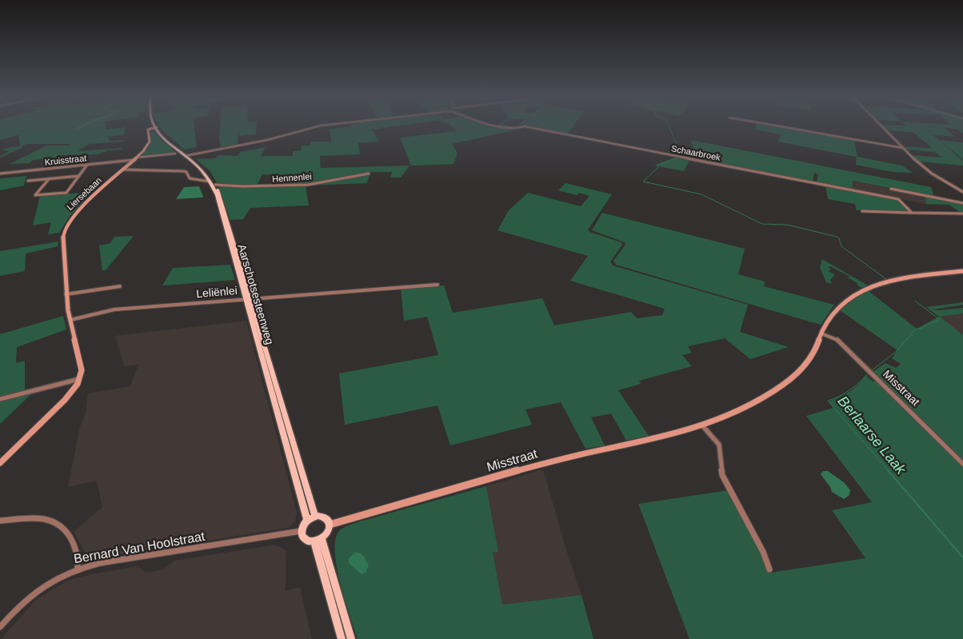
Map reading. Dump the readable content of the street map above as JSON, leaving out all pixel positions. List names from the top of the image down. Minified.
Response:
{"streets":{"main road":["Aarschotsesteenweg"],"street":["Schaarbroek","Kruisstraat","Hennenlei","Liersebaan","Leliënlei","Misstraat","Bernard Van Hoolstraat"]},"crossings":[["Kruisstraat","Liersebaan"],["Hennenlei","Liersebaan"],["Hennenlei","Aarschotsesteenweg"],["Liersebaan","Leliënlei"],["Liersebaan","Aarschotsesteenweg"],["Leliënlei","Aarschotsesteenweg"],["Aarschotsesteenweg","Misstraat"],["Aarschotsesteenweg","Bernard Van Hoolstraat"],["Misstraat","Bernard Van Hoolstraat"]],"water":["Berlaarse Laak"]}
